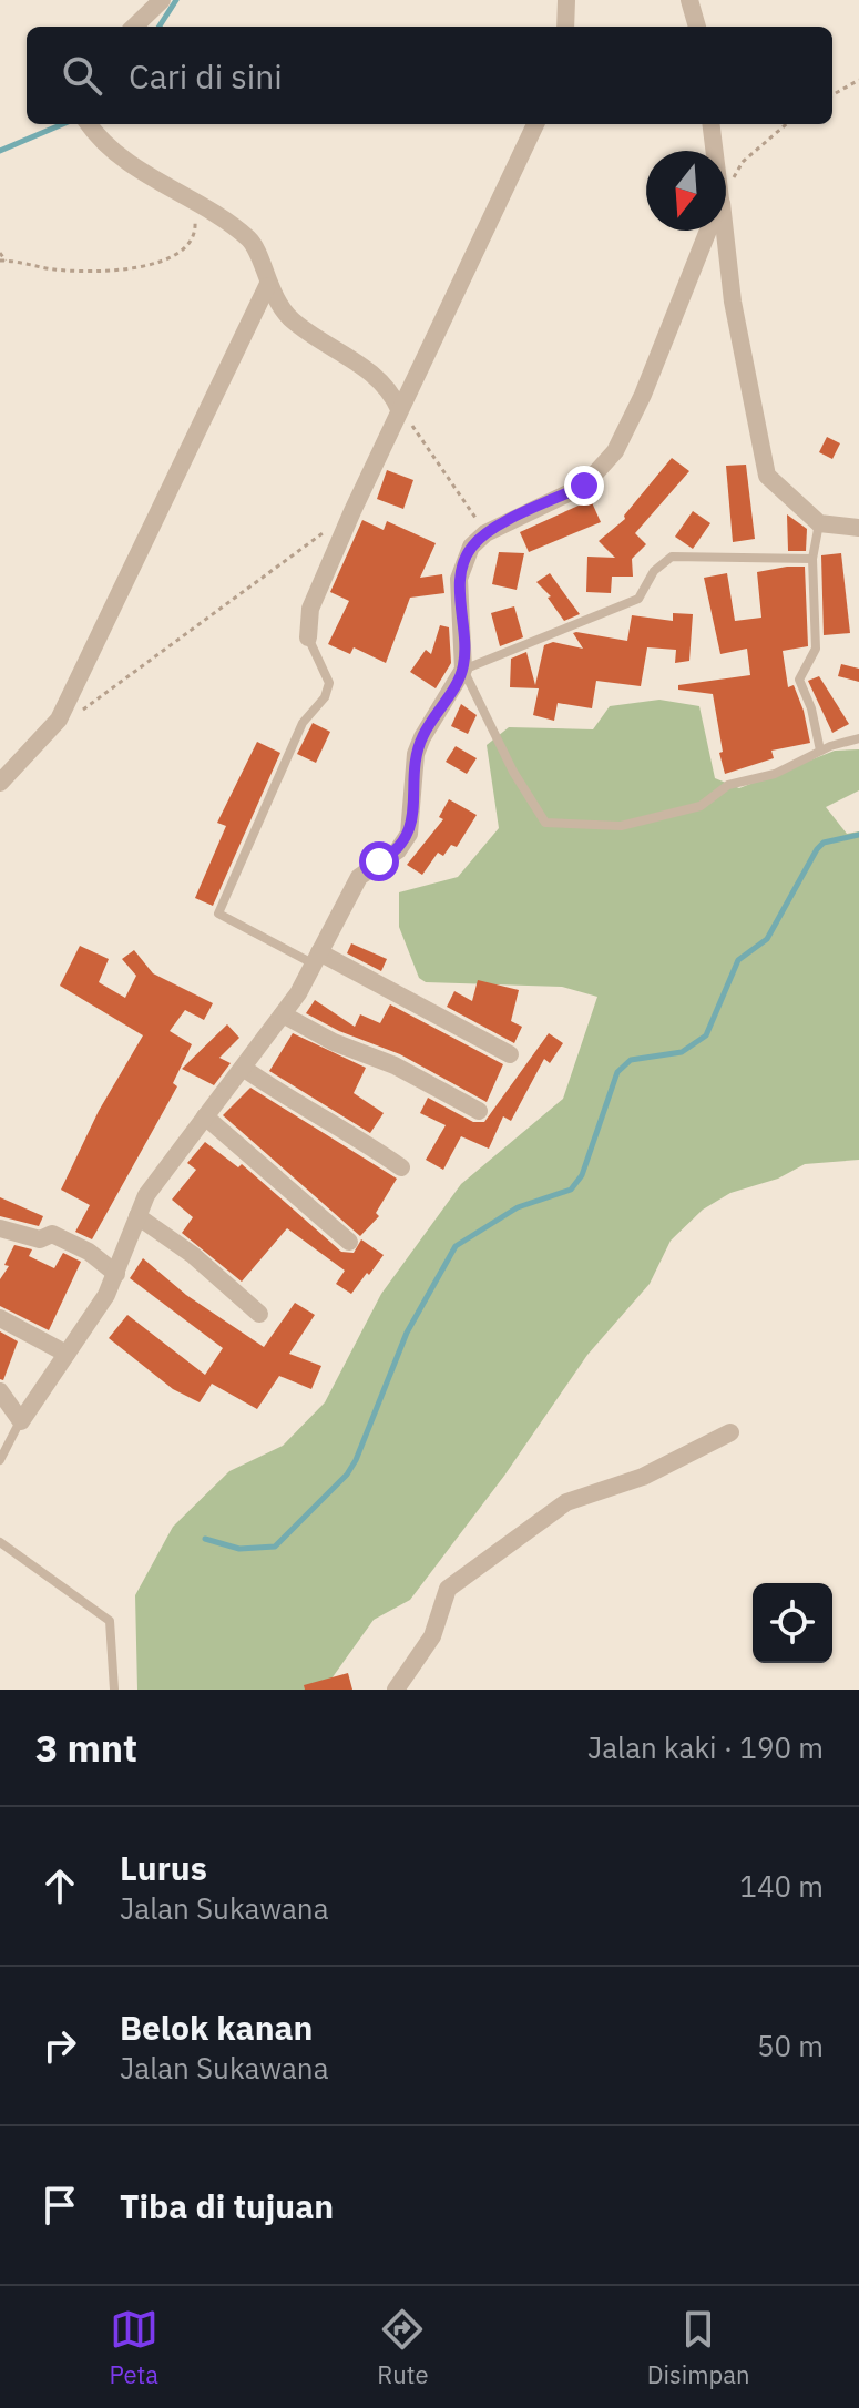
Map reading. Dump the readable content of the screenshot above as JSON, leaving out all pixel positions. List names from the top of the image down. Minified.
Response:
{"north":"bottom","page":{"search":"Cari di sini","heading":["3 mnt","Jalan kaki · 190 m"],"list":[["Lurus","Jalan Sukawana","140 m"],["Belok kanan","Jalan Sukawana","50 m"],"Tiba di tujuan"],"nav":["Peta","Rute","Disimpan"]}}
